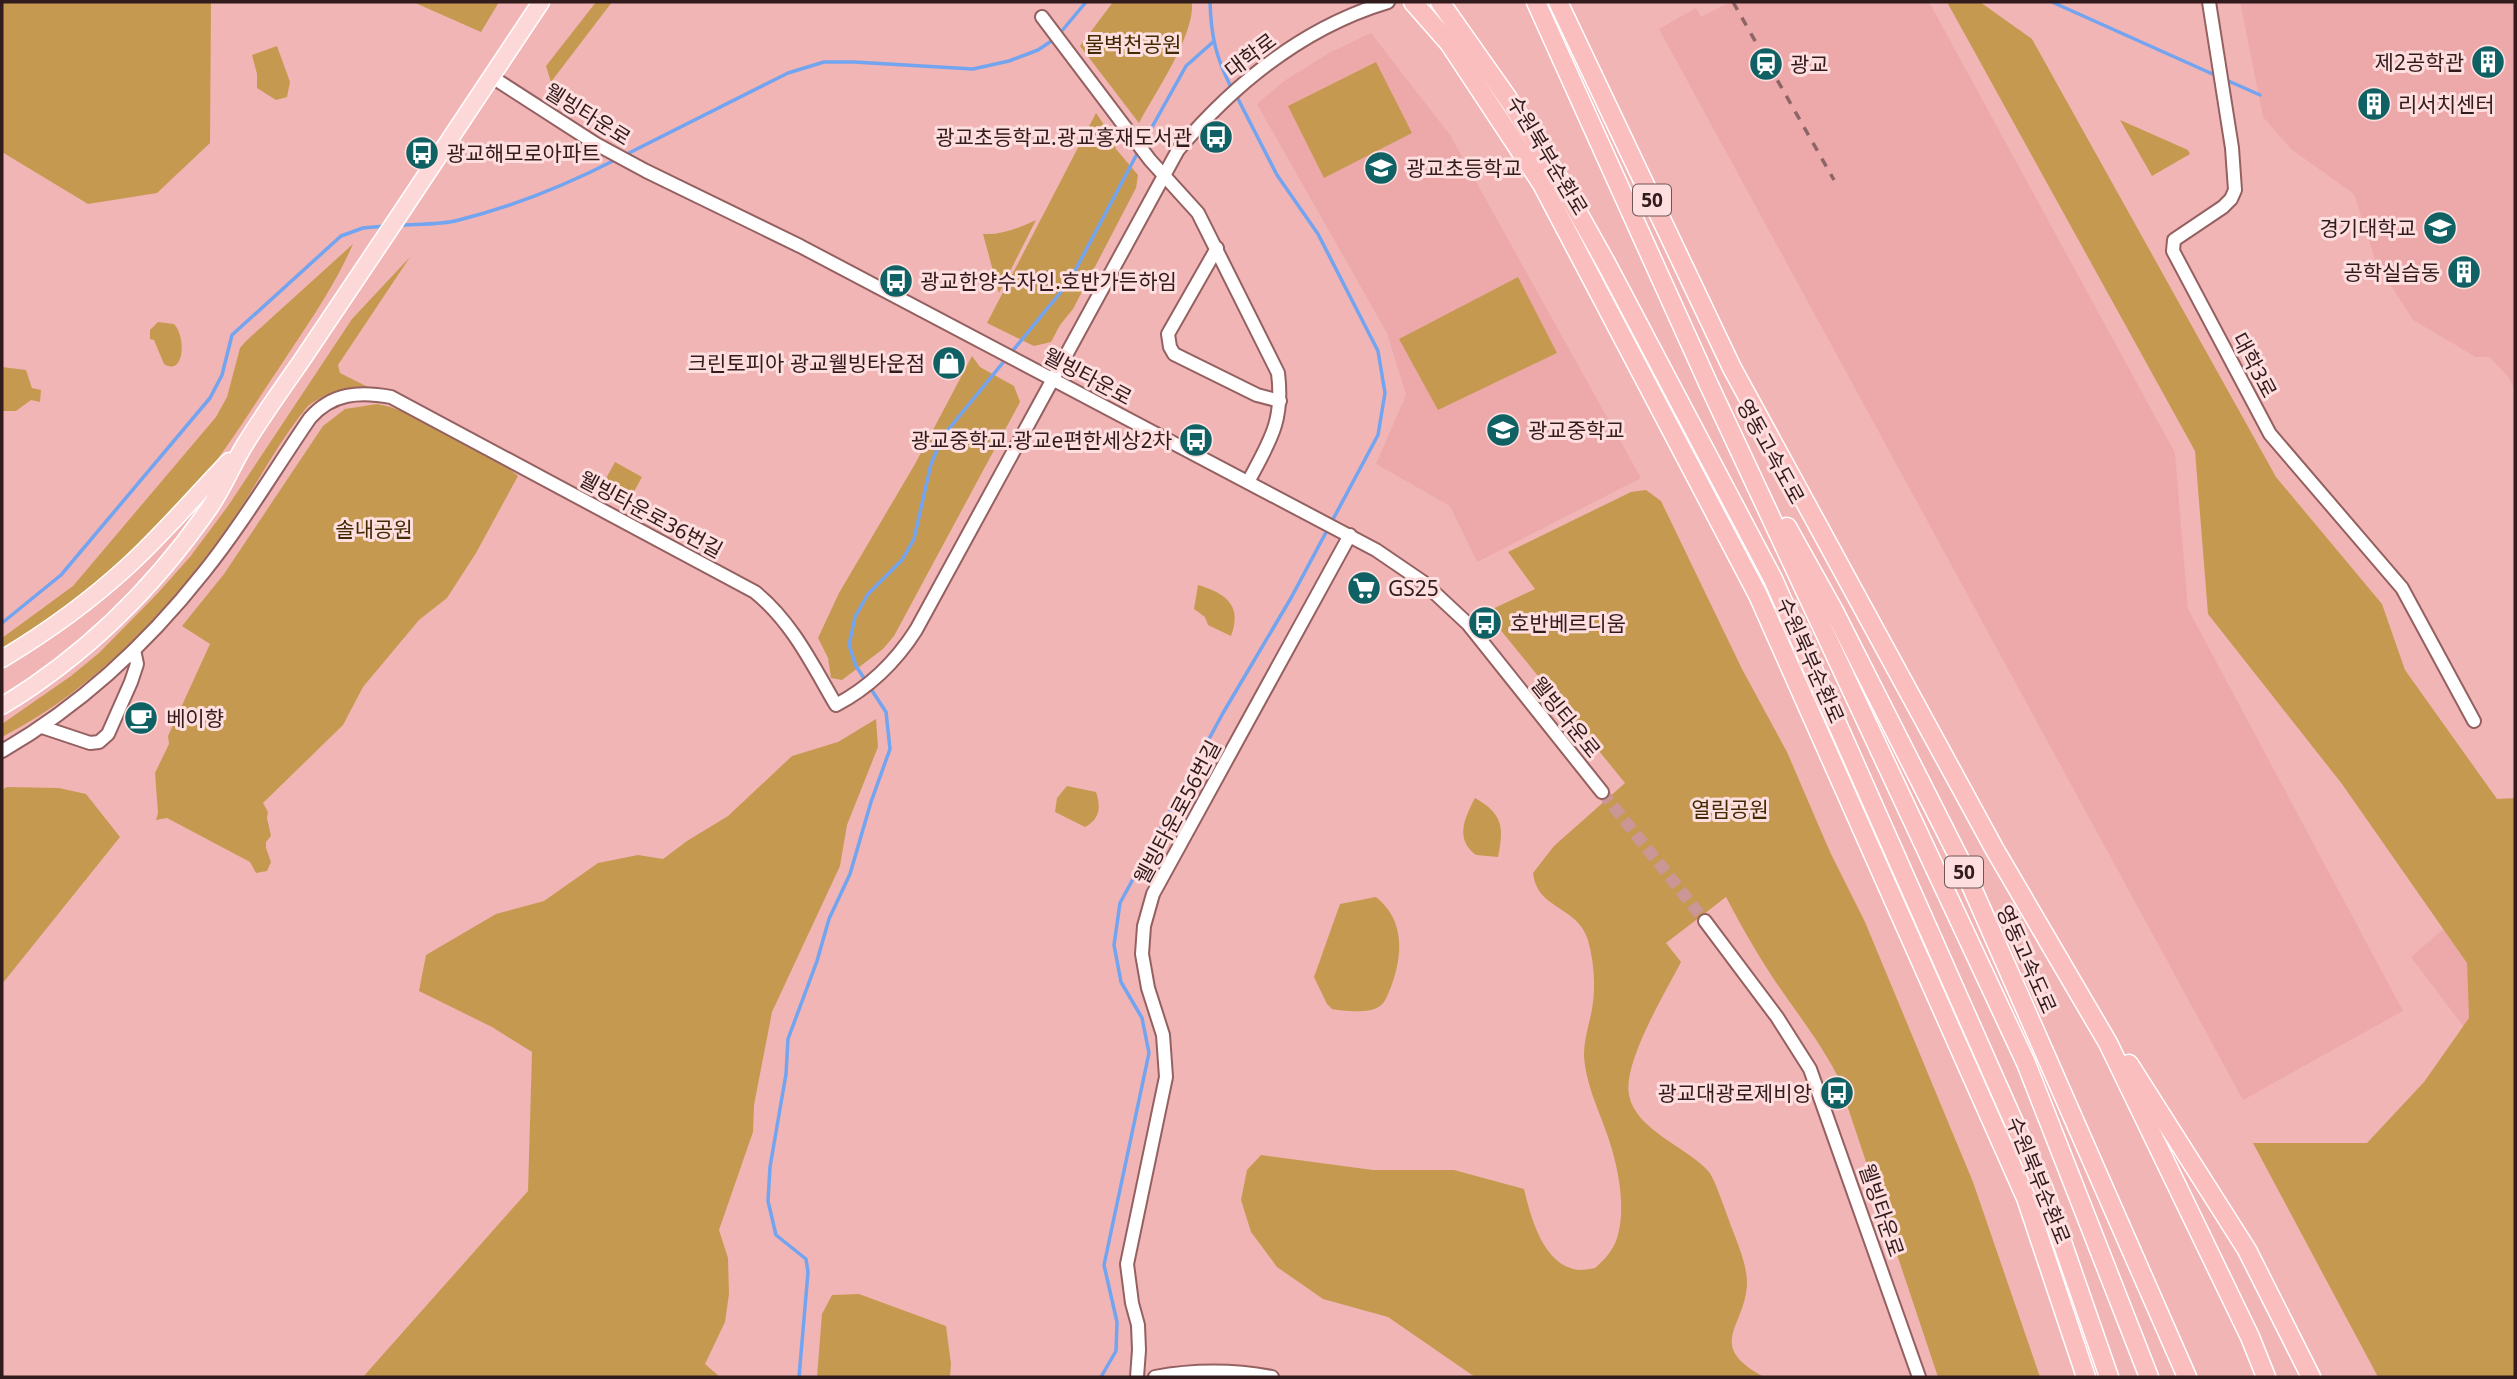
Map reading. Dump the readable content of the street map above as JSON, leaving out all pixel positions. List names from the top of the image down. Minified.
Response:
{"streets":{"highway":["수원북부순환로","50","영동고속도로"],"street":["대학로","웰빙타운로","대학3로","웰빙타운로36번길","웰빙타운로56번길"]},"crossings":[["대학로","웰빙타운로"],["대학로","웰빙타운로36번길"],["웰빙타운로","웰빙타운로36번길"],["웰빙타운로","웰빙타운로56번길"]],"parks":["물벽천공원","솔내공원","열림공원"],"places":{"building":["제2공학관","리서치센터","공학실습동"],"station":["광교"],"bus stop":["광교초등학교.광교홍재도서관","광교해모로아파트","광교한양수자인.호반가든하임","광교중학교.광교e편한세상2차","호반베르디움","광교대광로제비앙"],"school or university":["광교초등학교","경기대학교","광교중학교"],"shop":["크린토피아 광교웰빙타운점"],"supermarket":["GS25"],"cafe":["베이향"]}}
